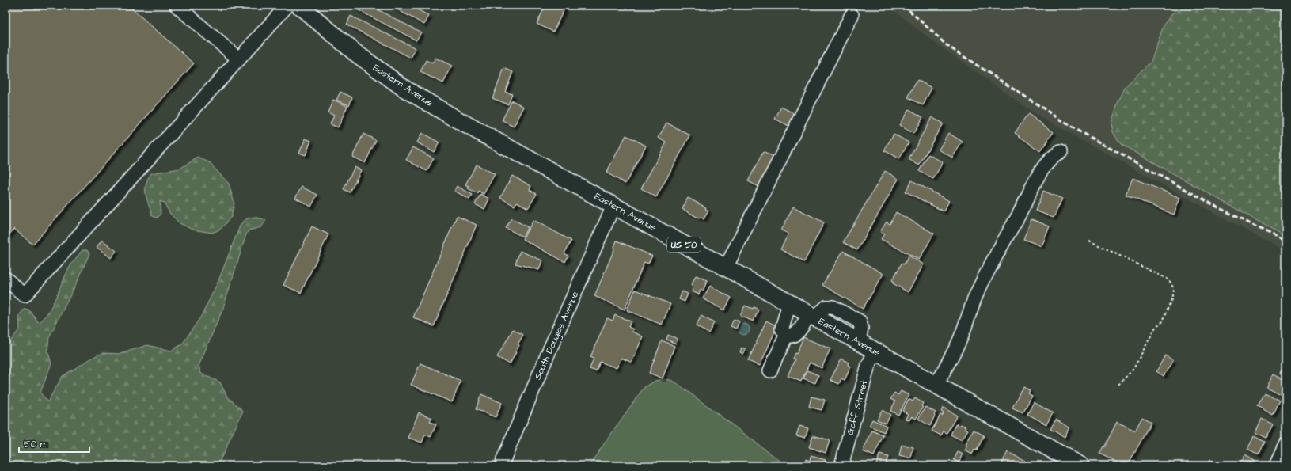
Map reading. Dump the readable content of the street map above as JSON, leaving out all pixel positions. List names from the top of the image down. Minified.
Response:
{"streets":{"main road":["Eastern Avenue","US 50"],"street":["South Douglas Avenue","Goff Street"]},"crossings":[["Eastern Avenue","South Douglas Avenue"],["Eastern Avenue","Goff Street"]],"scale_bar":"50 m"}
